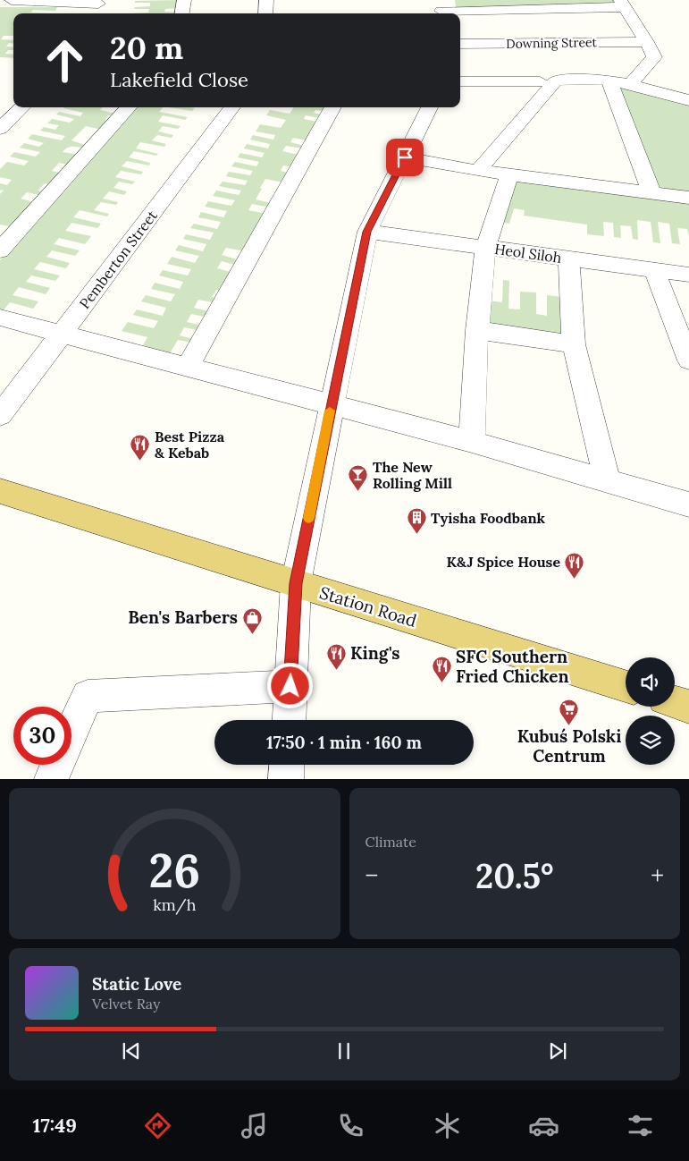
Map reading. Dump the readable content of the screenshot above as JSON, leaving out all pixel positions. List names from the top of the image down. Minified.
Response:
{"streets":{"main road":["Station Road"],"street":["Downing Street","Heol Siloh","Pemberton Street"]},"places":{"restaurant":["Best Pizza & Kebab","K&J Spice House","King's","SFC Southern Fried Chicken"],"bar":["The New Rolling Mill"],"building":["Tyisha Foodbank"],"shop":["Ben's Barbers"],"supermarket":["Kubuś Polski Centrum"]},"page":{"turn":["20 m","Lakefield Close"],"limit":"30","trip":"17:50 · 1 min · 160 m","tile":"Climate","heat":["−","20.5°","+"],"song":["Static Love","Velvet Ray"],"tabs":"17:49","gauge":["26","km/h"]}}
